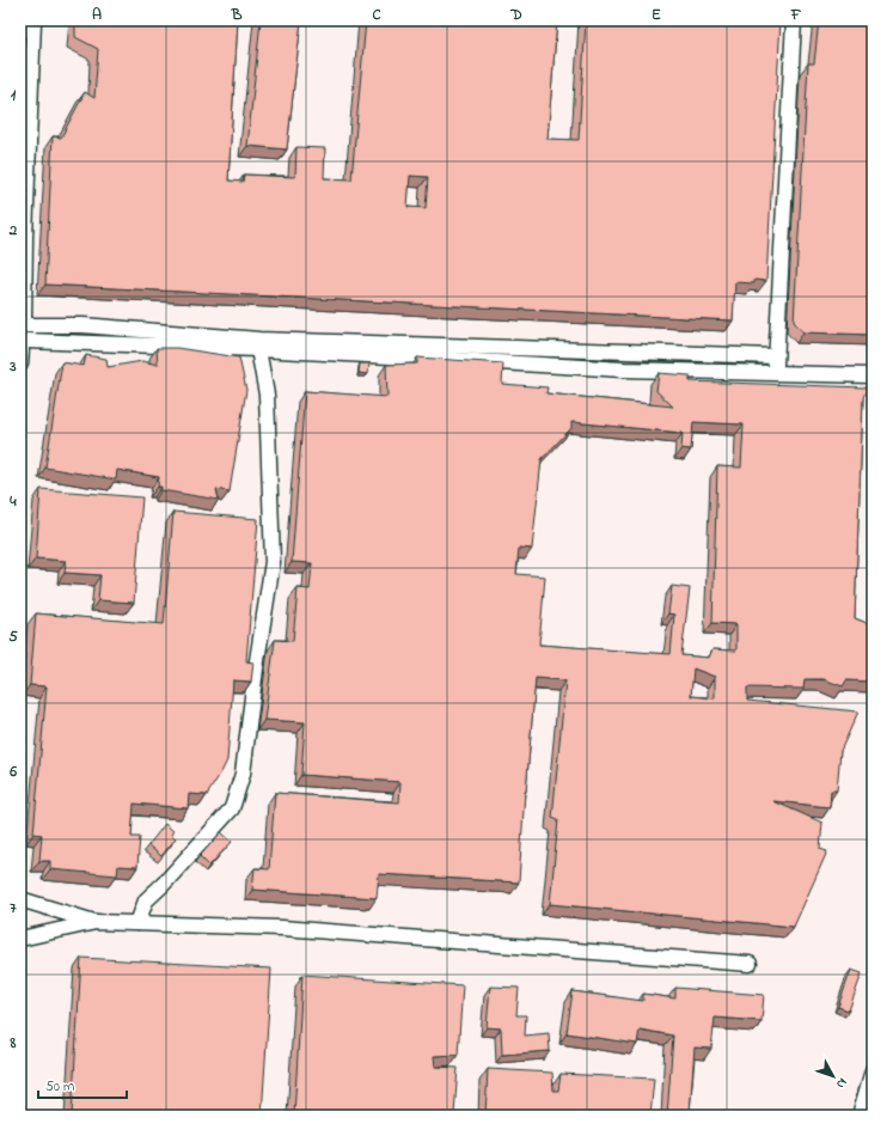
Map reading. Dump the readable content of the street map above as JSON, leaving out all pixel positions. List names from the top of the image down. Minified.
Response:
{"scale_bar":"50 m","north":"bottom right","grid":{"columns":["A","B","C","D","E","F"],"rows":["1","2","3","4","5","6","7","8"]}}
